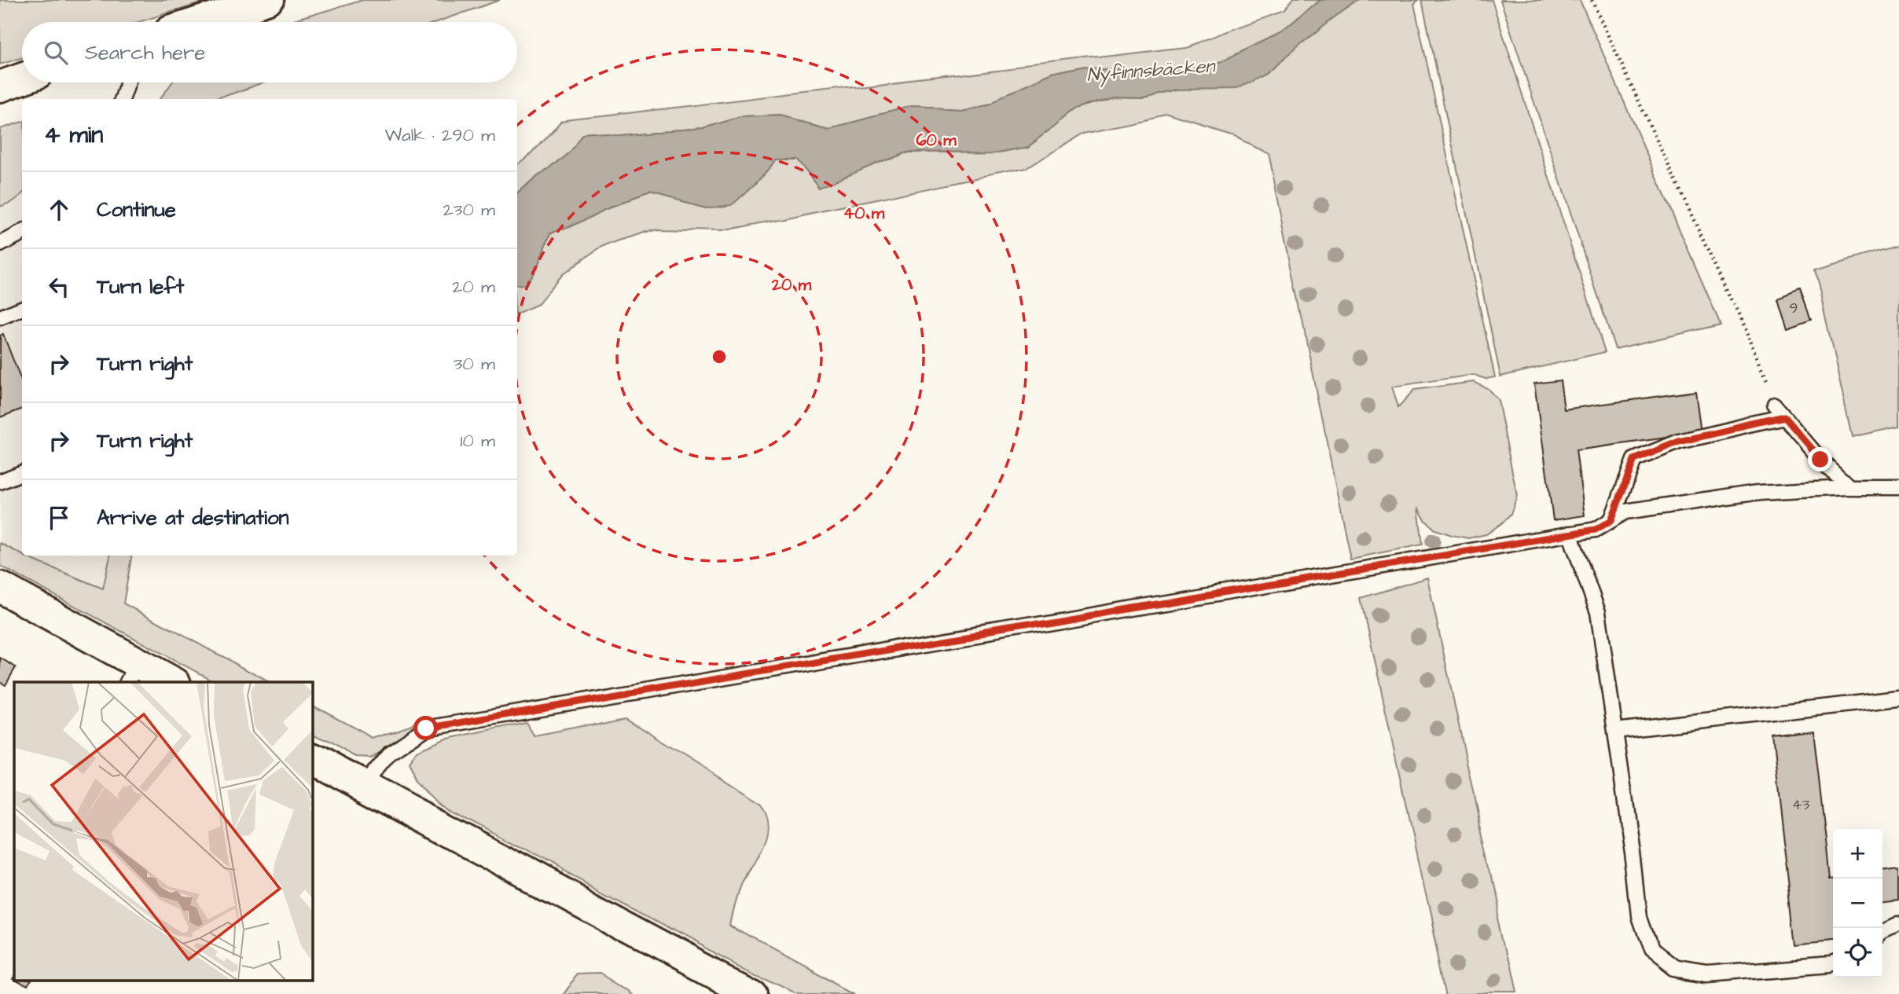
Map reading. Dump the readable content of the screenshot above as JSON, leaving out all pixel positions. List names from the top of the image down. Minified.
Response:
{"water":["Nyfinnsbäcken"],"house_numbers":["9","43"],"page":{"search":"Search here","heading":["4 min","Walk · 290 m"],"list":[["Continue","230 m"],["Turn left","20 m"],["Turn right","30 m"],["Turn right","10 m"],"Arrive at destination"],"map_buttons":["+","−"]},"rings":["60 m","40 m","20 m"]}
